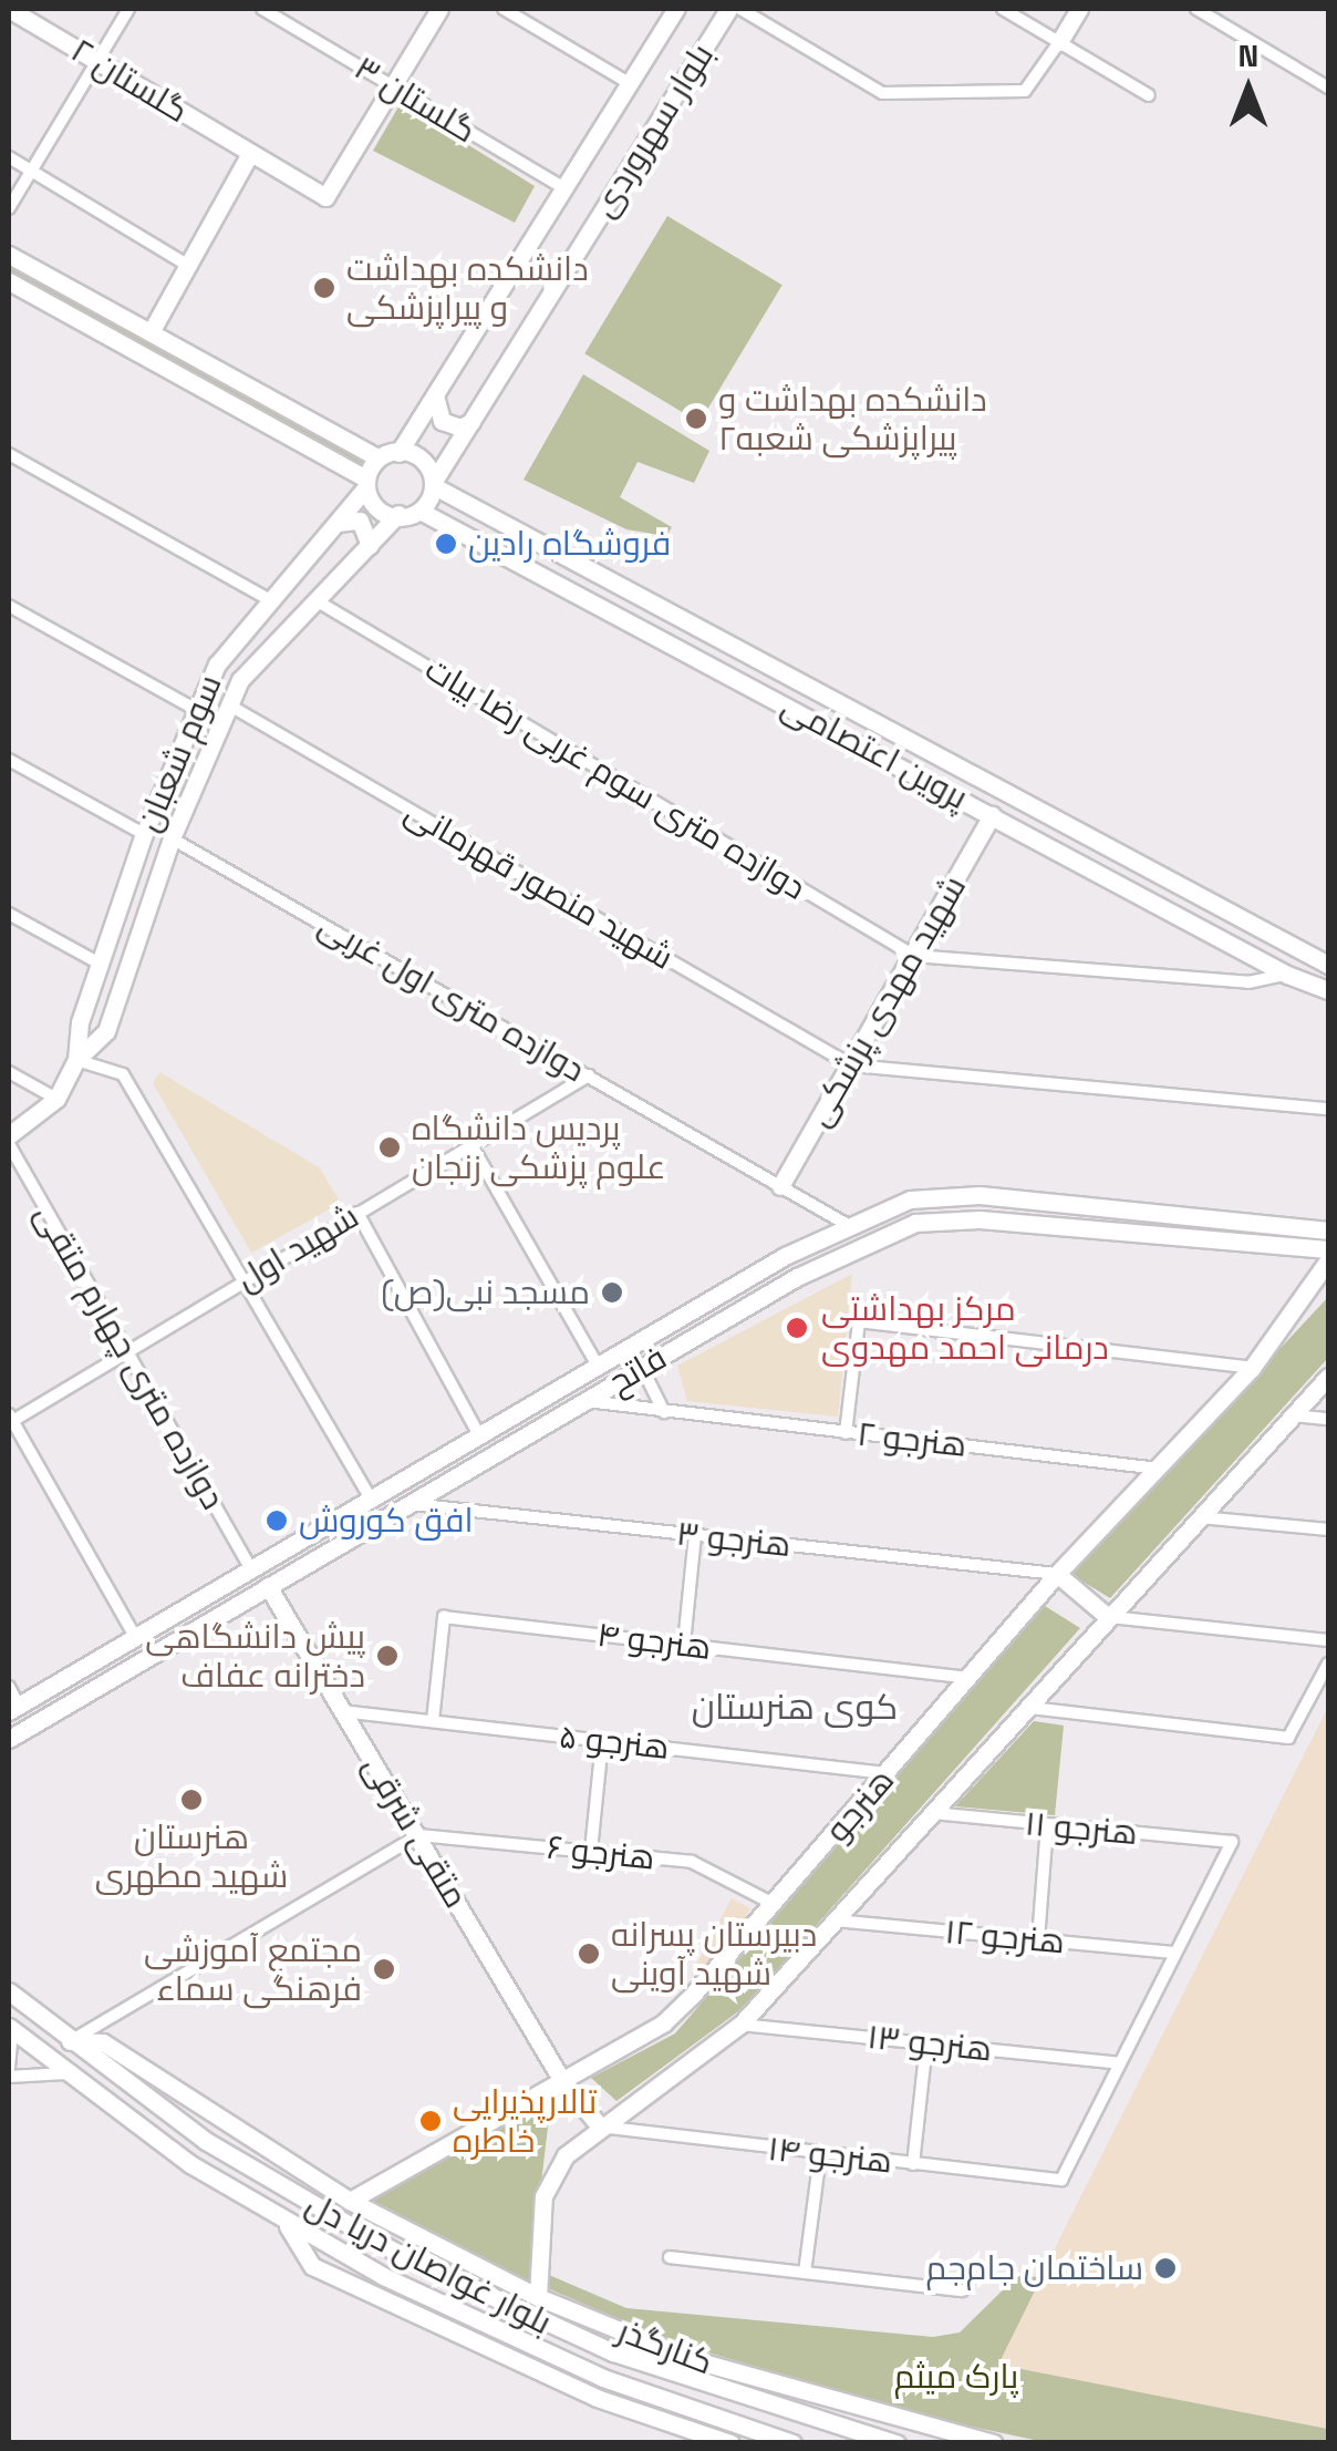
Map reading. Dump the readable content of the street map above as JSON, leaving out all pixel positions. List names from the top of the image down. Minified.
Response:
{"streets":{"main road":["گلستان ۲","بلوار سهروردی","پروین اعتصامی","سوم شعبان","شهید مهدی پزشکی","فاتح","هنرجو","متقی شرقی","بلوار غواصان دریا دل","کنارگذر"],"street":["گلستان ۳","دوازده متری سوم غربی رضا بیات","شهید منصور قهرمانی","دوازده متری اول غربی","شهید اول","دوازده متری چهارم متقی","هنرجو ۲","هنرجو ۳","هنرجو ۴","هنرجو ۵","هنرجو ۱۱","هنرجو ۶","هنرجو ۱۲","هنرجو ۱۳","هنرجو ۱۴"]},"crossings":[["گلستان ۲","گلستان ۳"],["گلستان ۳","بلوار سهروردی"],["بلوار سهروردی","پروین اعتصامی"],["پروین اعتصامی","شهید مهدی پزشکی"],["سوم شعبان","دوازده متری سوم غربی رضا بیات"],["سوم شعبان","شهید منصور قهرمانی"],["سوم شعبان","دوازده متری اول غربی"],["دوازده متری سوم غربی رضا بیات","شهید مهدی پزشکی"],["شهید منصور قهرمانی","شهید مهدی پزشکی"],["دوازده متری اول غربی","شهید مهدی پزشکی"],["دوازده متری اول غربی","شهید اول"],["دوازده متری اول غربی","فاتح"],["شهید اول","دوازده متری چهارم متقی"],["دوازده متری چهارم متقی","فاتح"],["فاتح","هنرجو ۲"],["فاتح","هنرجو ۳"],["فاتح","متقی شرقی"],["هنرجو ۲","هنرجو"],["هنرجو ۳","هنرجو"],["هنرجو ۴","هنرجو ۵"],["هنرجو ۴","هنرجو"],["هنرجو ۵","هنرجو"],["هنرجو ۵","متقی شرقی"],["هنرجو","هنرجو ۱۱"],["هنرجو","متقی شرقی"],["هنرجو","هنرجو ۶"],["هنرجو","هنرجو ۱۲"],["هنرجو","هنرجو ۱۳"],["هنرجو","هنرجو ۱۴"],["هنرجو","کنارگذر"],["هنرجو ۱۱","هنرجو ۱۲"],["متقی شرقی","هنرجو ۶"],["متقی شرقی","هنرجو ۱۴"],["هنرجو ۱۳","هنرجو ۱۴"],["بلوار غواصان دریا دل","کنارگذر"]],"districts":["کوی هنرستان"],"parks":["پارک میثم"],"places":["دانشکده بهداشت و پیراپزشکی","دانشکده بهداشت و پیراپزشکى شعبه۲","فروشگاه رادین","پردیس دانشگاه علوم پزشکى زنجان","مسجد نبی(ص)","مرکز بهداشتی درمانی احمد مهدوی","افق کوروش","پیش دانشگاهی دخترانه عفاف","هنرستان شهید مطهری","دبیرستان پسرانه شهید آوینی","مجتمع آموزشی فرهنگی سماء","تالارپذیرایی خاطره","ساختمان جام‌جم"],"north":"top"}
